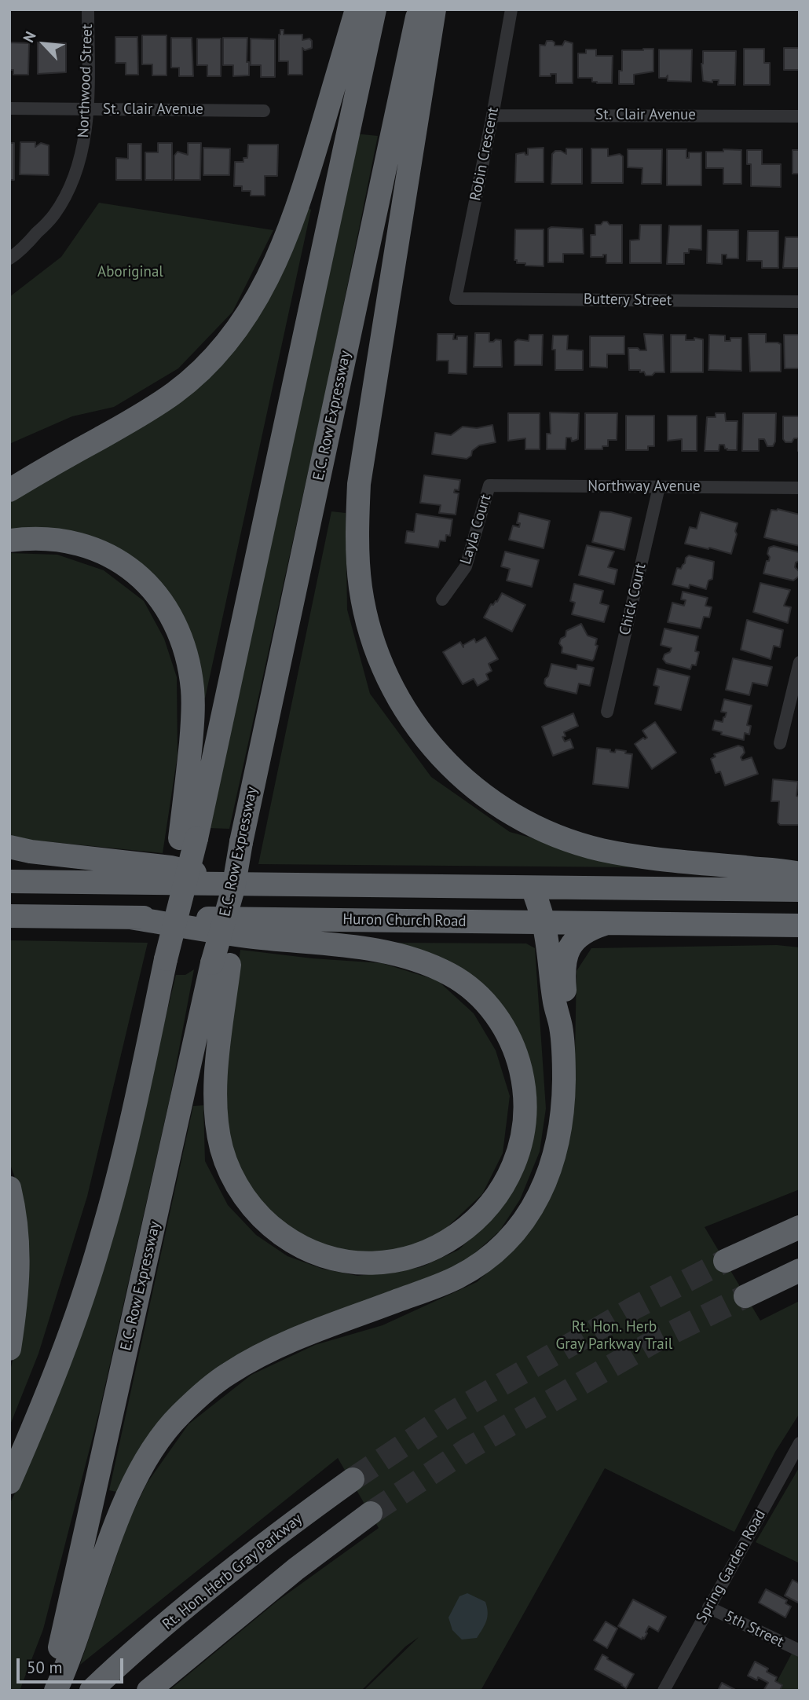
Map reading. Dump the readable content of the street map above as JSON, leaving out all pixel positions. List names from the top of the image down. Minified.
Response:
{"streets":{"highway":["E.C. Row Expressway","Huron Church Road","Rt. Hon. Herb Gray Parkway"],"street":["Northwood Street","St. Clair Avenue","Robin Crescent","Buttery Street","Northway Avenue","Layla Court","Chick Court","Spring Garden Road","5th Street"]},"crossings":[["Northwood Street","St. Clair Avenue"],["St. Clair Avenue","Robin Crescent"],["Robin Crescent","Buttery Street"],["Northway Avenue","Layla Court"],["Northway Avenue","Chick Court"],["Spring Garden Road","5th Street"]],"parks":["Aboriginal","Rt. Hon. Herb Gray Parkway Trail"],"scale_bar":"50 m","north":"top left"}
